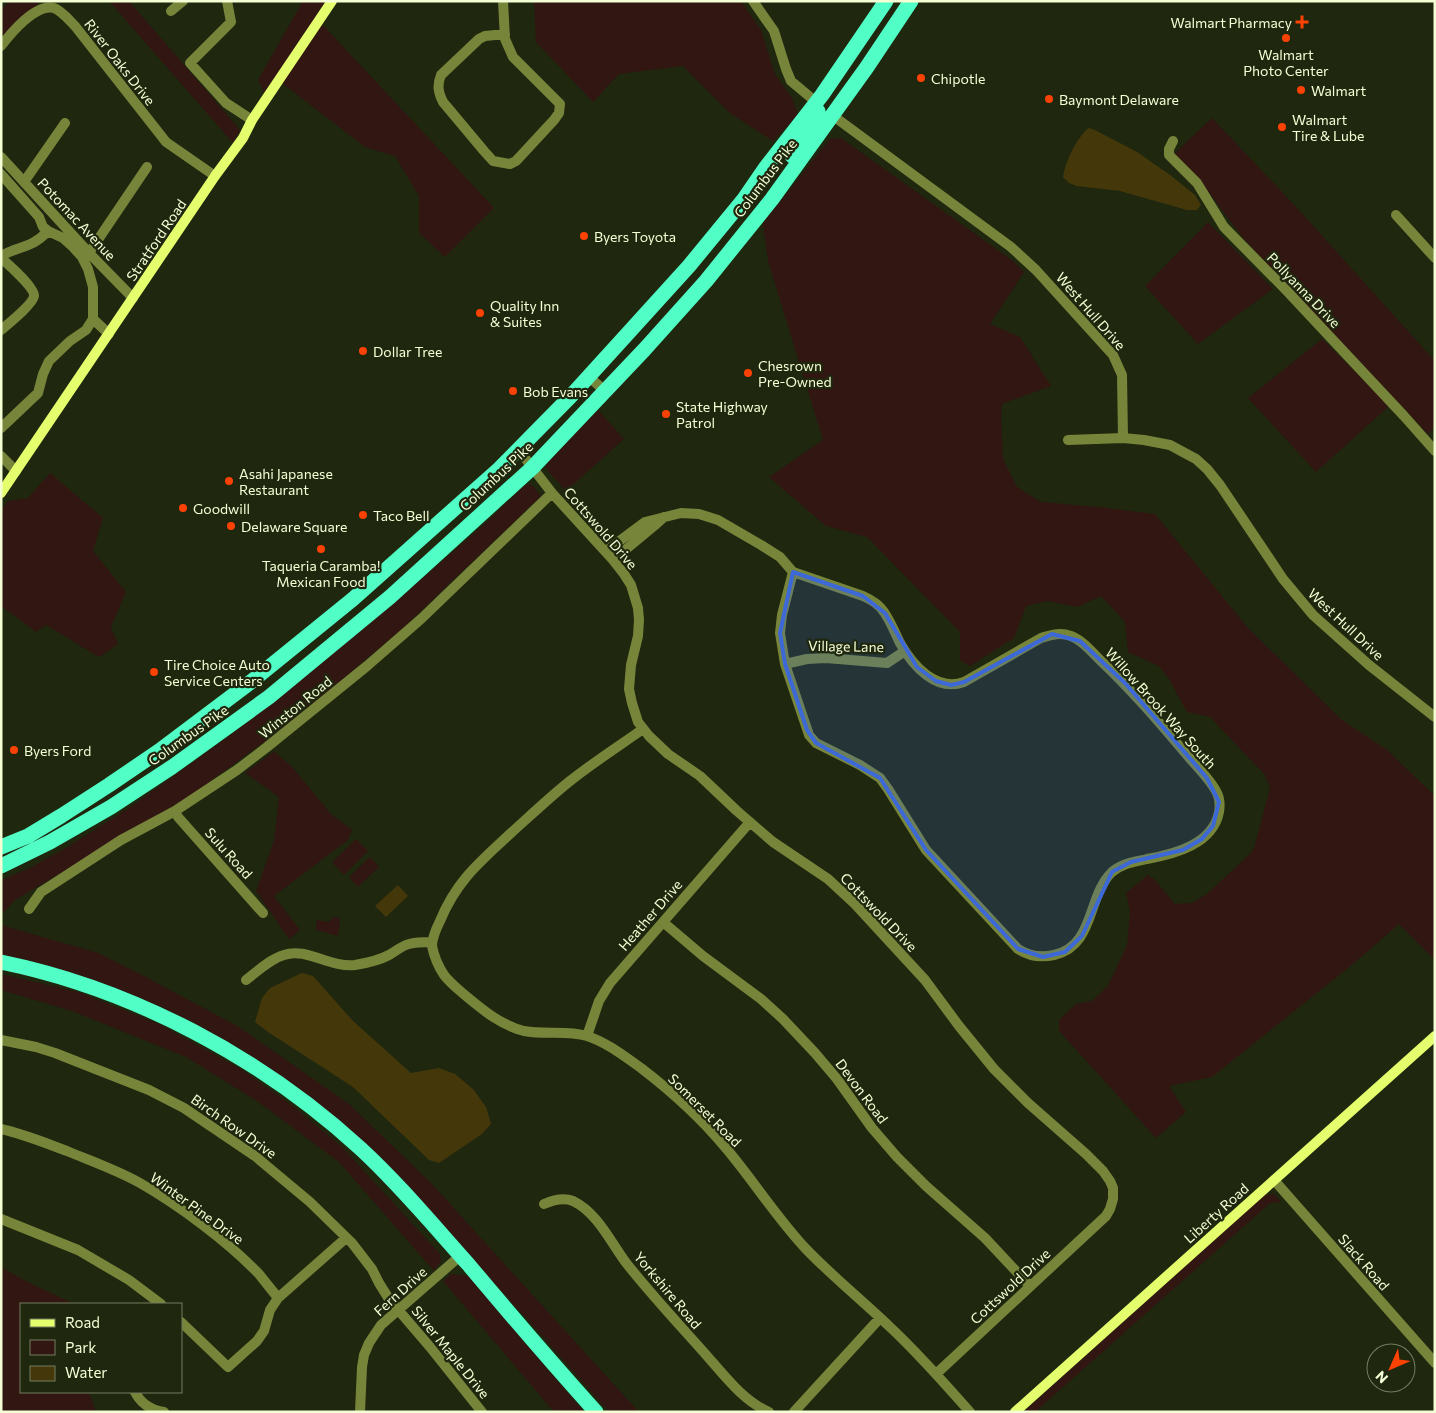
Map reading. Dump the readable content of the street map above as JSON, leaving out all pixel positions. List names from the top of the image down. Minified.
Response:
{"streets":{"highway":["Columbus Pike"],"street":["River Oaks Drive","Potomac Avenue","Stratford Road","Pollyanna Drive","West Hull Drive","Cottswold Drive","Village Lane","Winston Road","Willow Brook Way South","Sulu Road","Heather Drive","Devon Road","Somerset Road","Birch Row Drive","Winter Pine Drive","Liberty Road","Slack Road","Yorkshire Road","Fern Drive","Silver Maple Drive"]},"crossings":[["River Oaks Drive","Stratford Road"],["Columbus Pike","West Hull Drive"],["Columbus Pike","Cottswold Drive"],["Potomac Avenue","Stratford Road"],["Cottswold Drive","Winston Road"],["Cottswold Drive","Heather Drive"],["Cottswold Drive","Devon Road"],["Cottswold Drive","Somerset Road"],["Village Lane","Willow Brook Way South"],["Winston Road","Sulu Road"],["Heather Drive","Devon Road"],["Heather Drive","Somerset Road"],["Birch Row Drive","Fern Drive"],["Birch Row Drive","Silver Maple Drive"],["Liberty Road","Slack Road"],["Fern Drive","Silver Maple Drive"]],"places":{"health":["Walmart Pharmacy"],"other":["Walmart Photo Center","Chipotle","Walmart","Baymont Delaware","Walmart Tire & Lube","Byers Toyota","Quality Inn & Suites","Dollar Tree","Chesrown Pre-Owned","Bob Evans","State Highway Patrol","Asahi Japanese Restaurant","Goodwill","Taco Bell","Delaware Square","Taqueria Caramba! Mexican Food","Tire Choice Auto Service Centers","Byers Ford"]},"legend":["Road","Park","Water"],"north":"bottom left"}
